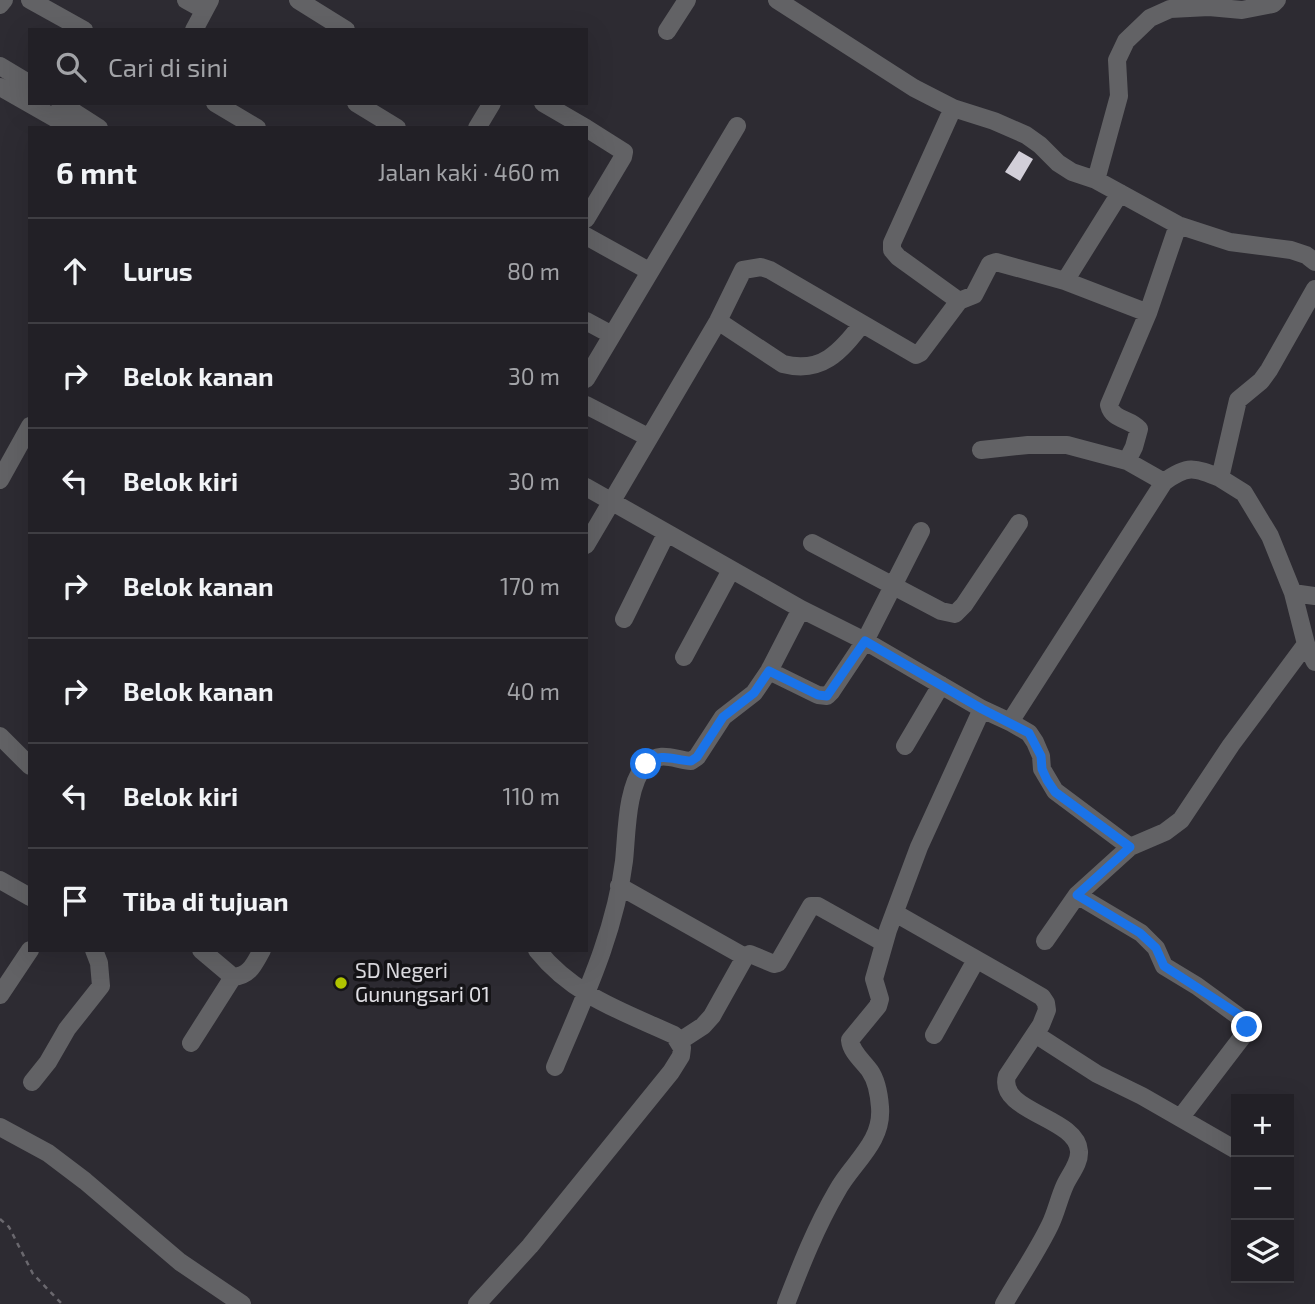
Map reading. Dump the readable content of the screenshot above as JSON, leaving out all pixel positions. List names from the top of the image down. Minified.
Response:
{"places":["SD Negeri Gunungsari 01"],"page":{"search":"Cari di sini","heading":["6 mnt","Jalan kaki · 460 m"],"list":[["Lurus","80 m"],["Belok kanan","30 m"],["Belok kiri","30 m"],["Belok kanan","170 m"],["Belok kanan","40 m"],["Belok kiri","110 m"],"Tiba di tujuan"],"map_buttons":["+","−"]}}
